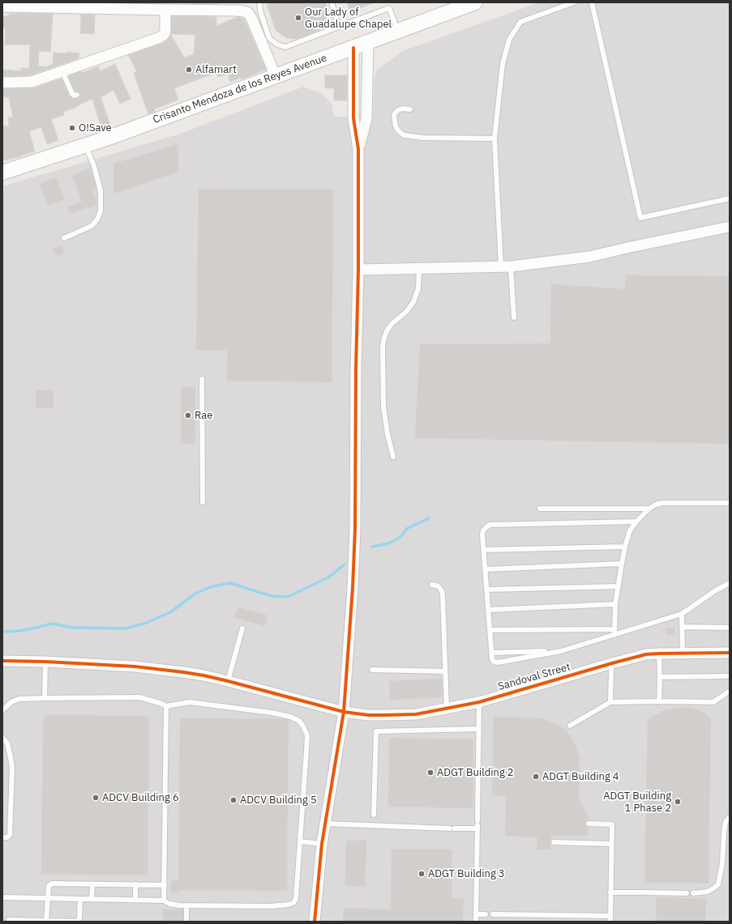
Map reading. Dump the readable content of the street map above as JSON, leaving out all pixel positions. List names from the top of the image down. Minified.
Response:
{"streets":{"main road":["Crisanto Mendoza de los Reyes Avenue"],"street":["Sandoval Street"]},"places":["Our Lady of Guadalupe Chapel","Alfamart","O!Save","Rae","ADGT Building 2","ADGT Building 4","ADCV Building 6","ADCV Building 5","ADGT Building 1 Phase 2","ADGT Building 3"]}
